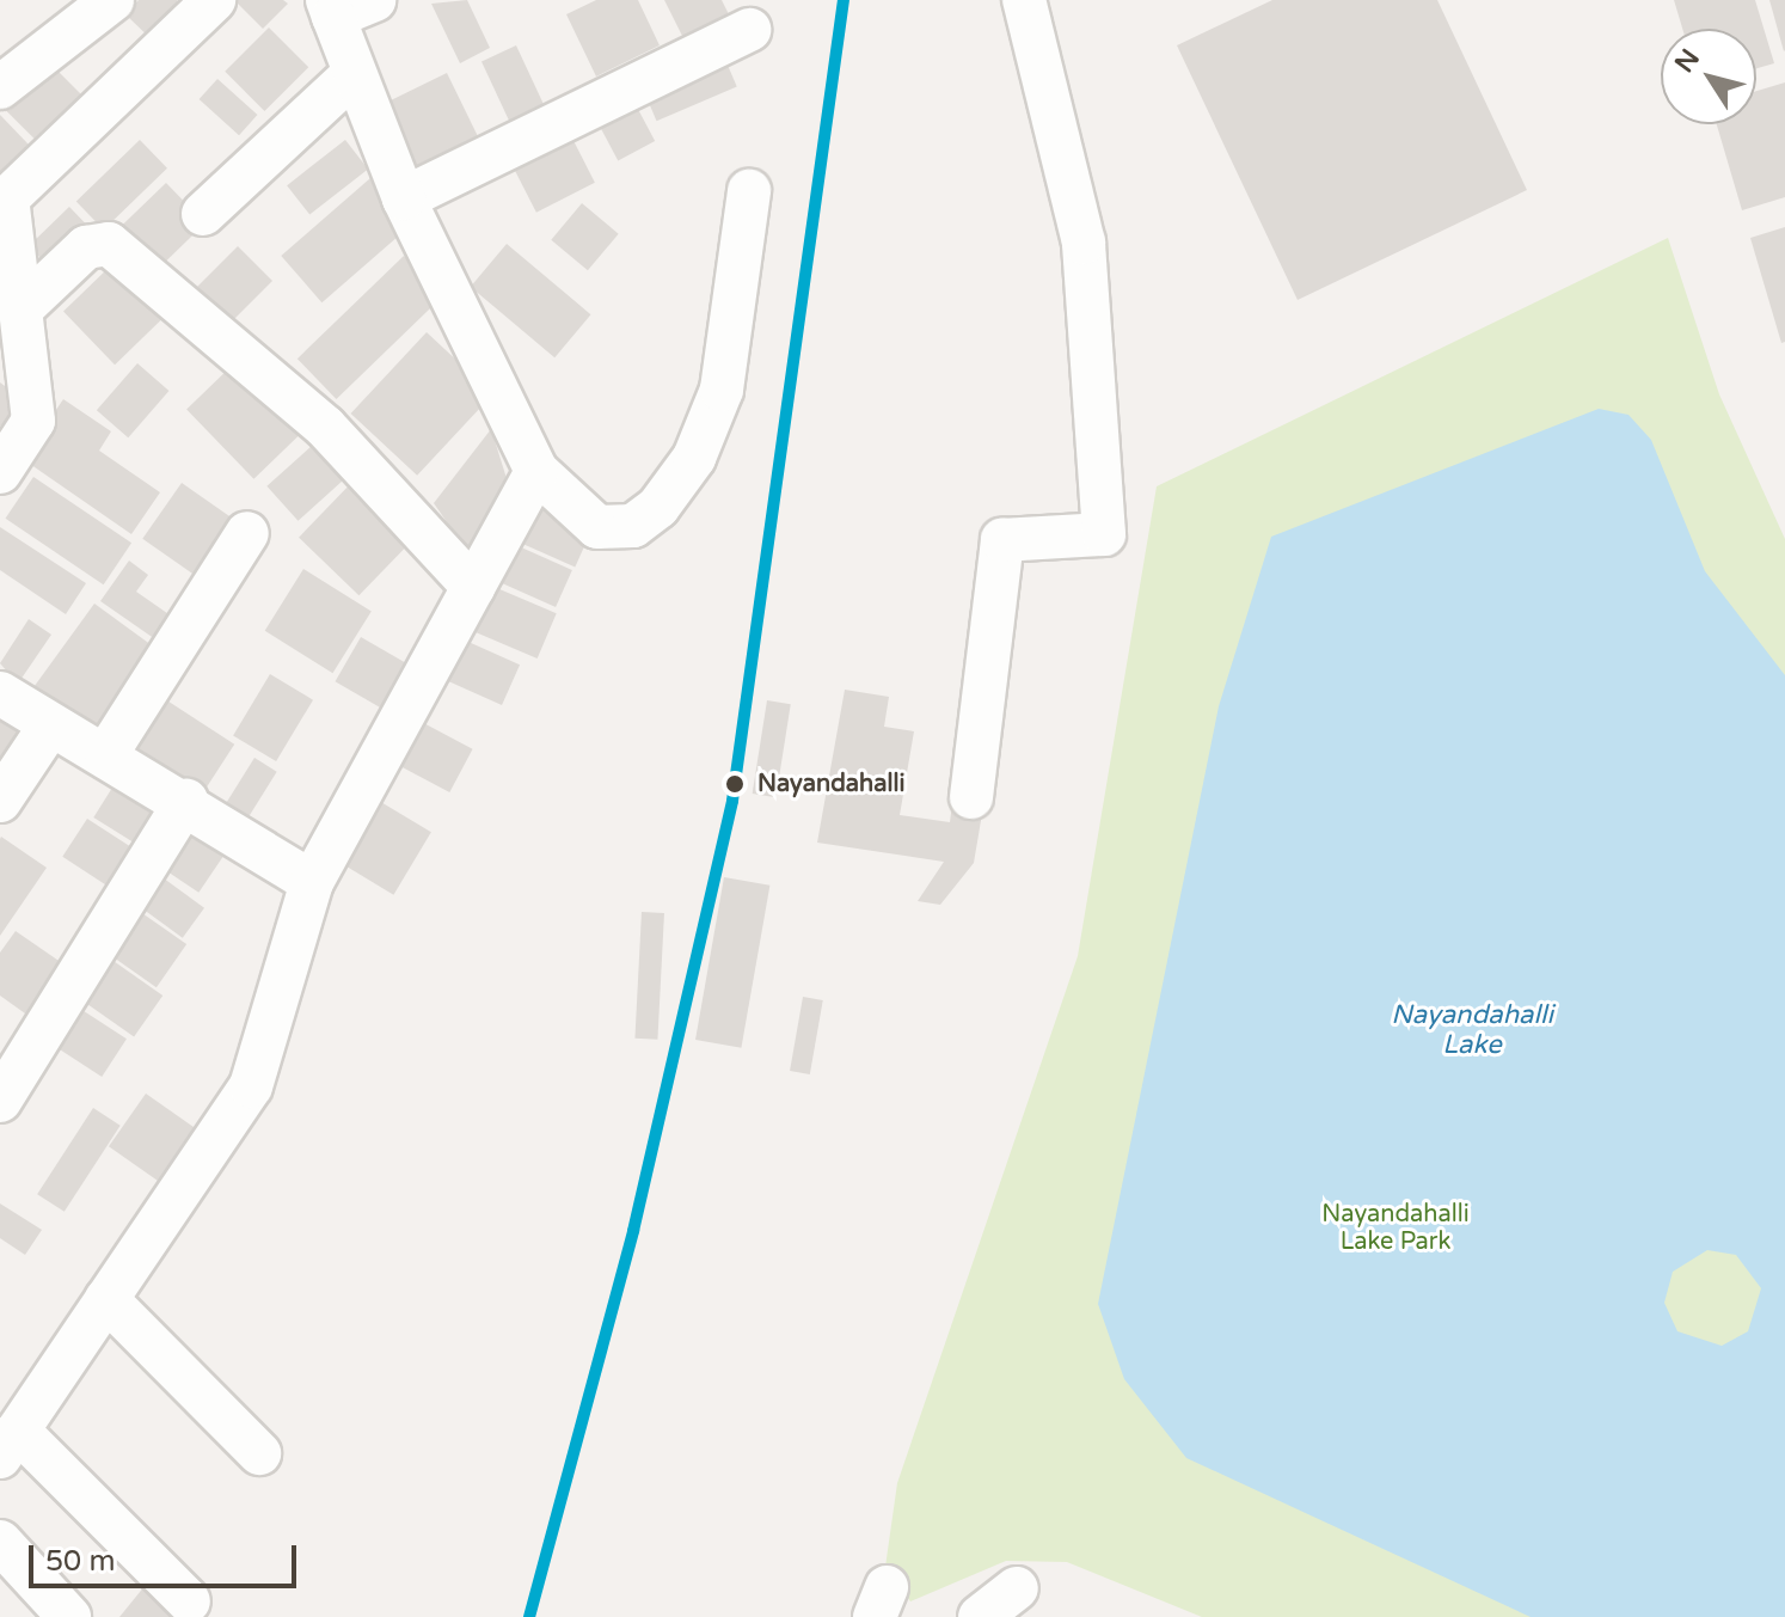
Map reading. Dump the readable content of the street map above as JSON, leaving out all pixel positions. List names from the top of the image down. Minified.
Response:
{"water":["Nayandahalli Lake"],"parks":["Nayandahalli Lake Park"],"places":["Nayandahalli"],"scale_bar":"50 m","north":"top left"}
